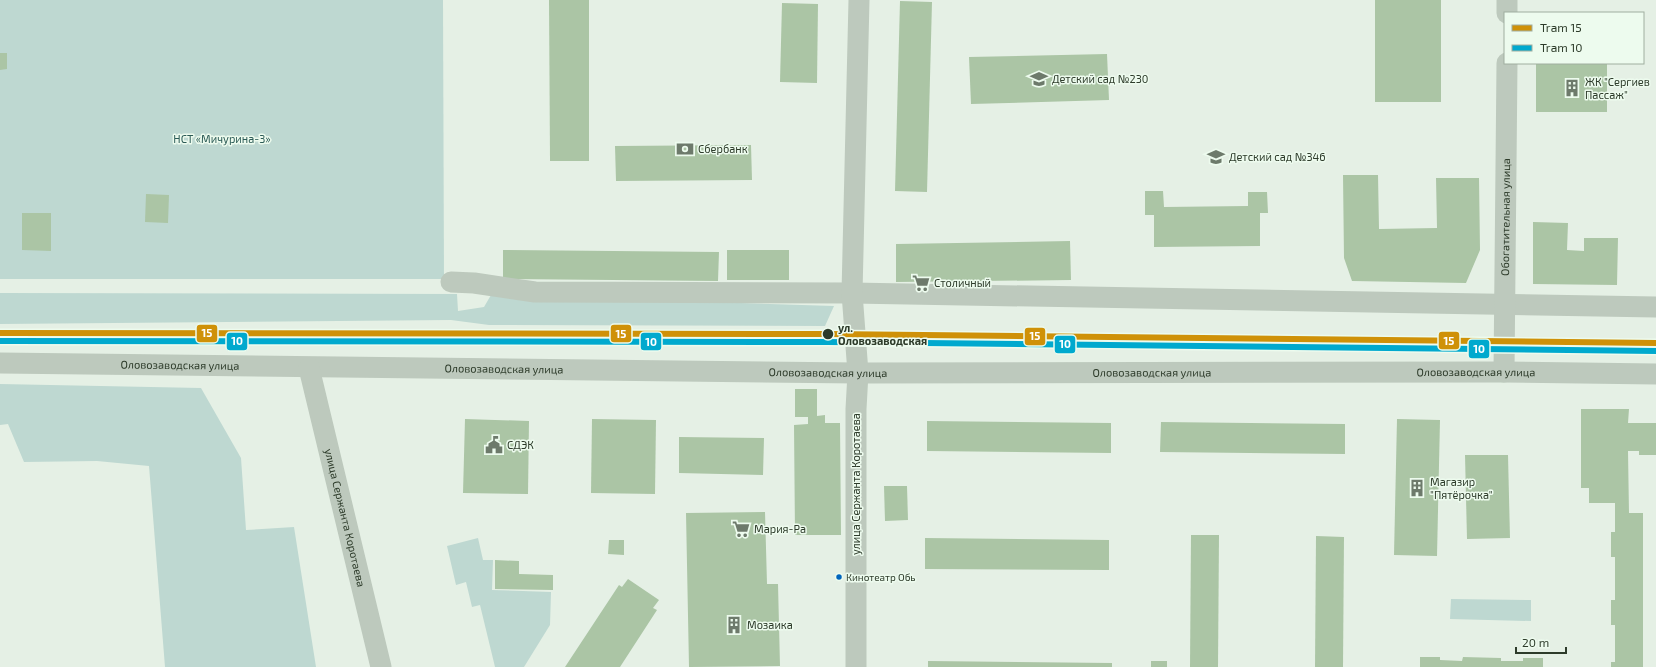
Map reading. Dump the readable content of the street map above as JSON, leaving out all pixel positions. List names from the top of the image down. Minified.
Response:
{"streets":{"street":["Обогатительная улица","Оловозаводская улица","улица Сержанта Коротаева"]},"crossings":[["Обогатительная улица","Оловозаводская улица"],["Оловозаводская улица","улица Сержанта Коротаева"]],"parks":["НСТ «Мичурина-3»"],"places":{"school or university":["Детский сад №230","Детский сад №346"],"building":["ЖК \"Сергиев Пассаж\"","Магазир \"Пятёрочка\"","Мозаика"],"bank":["Сбербанк"],"supermarket":["Столичный","Мария-Ра"],"other":["ул. Оловозаводская","Кинотеатр Обь"],"public building":["СДЭК"]},"lines":["tram line 15","tram line 10"],"legend":["Tram 15","Tram 10"],"scale_bar":"20 m"}
